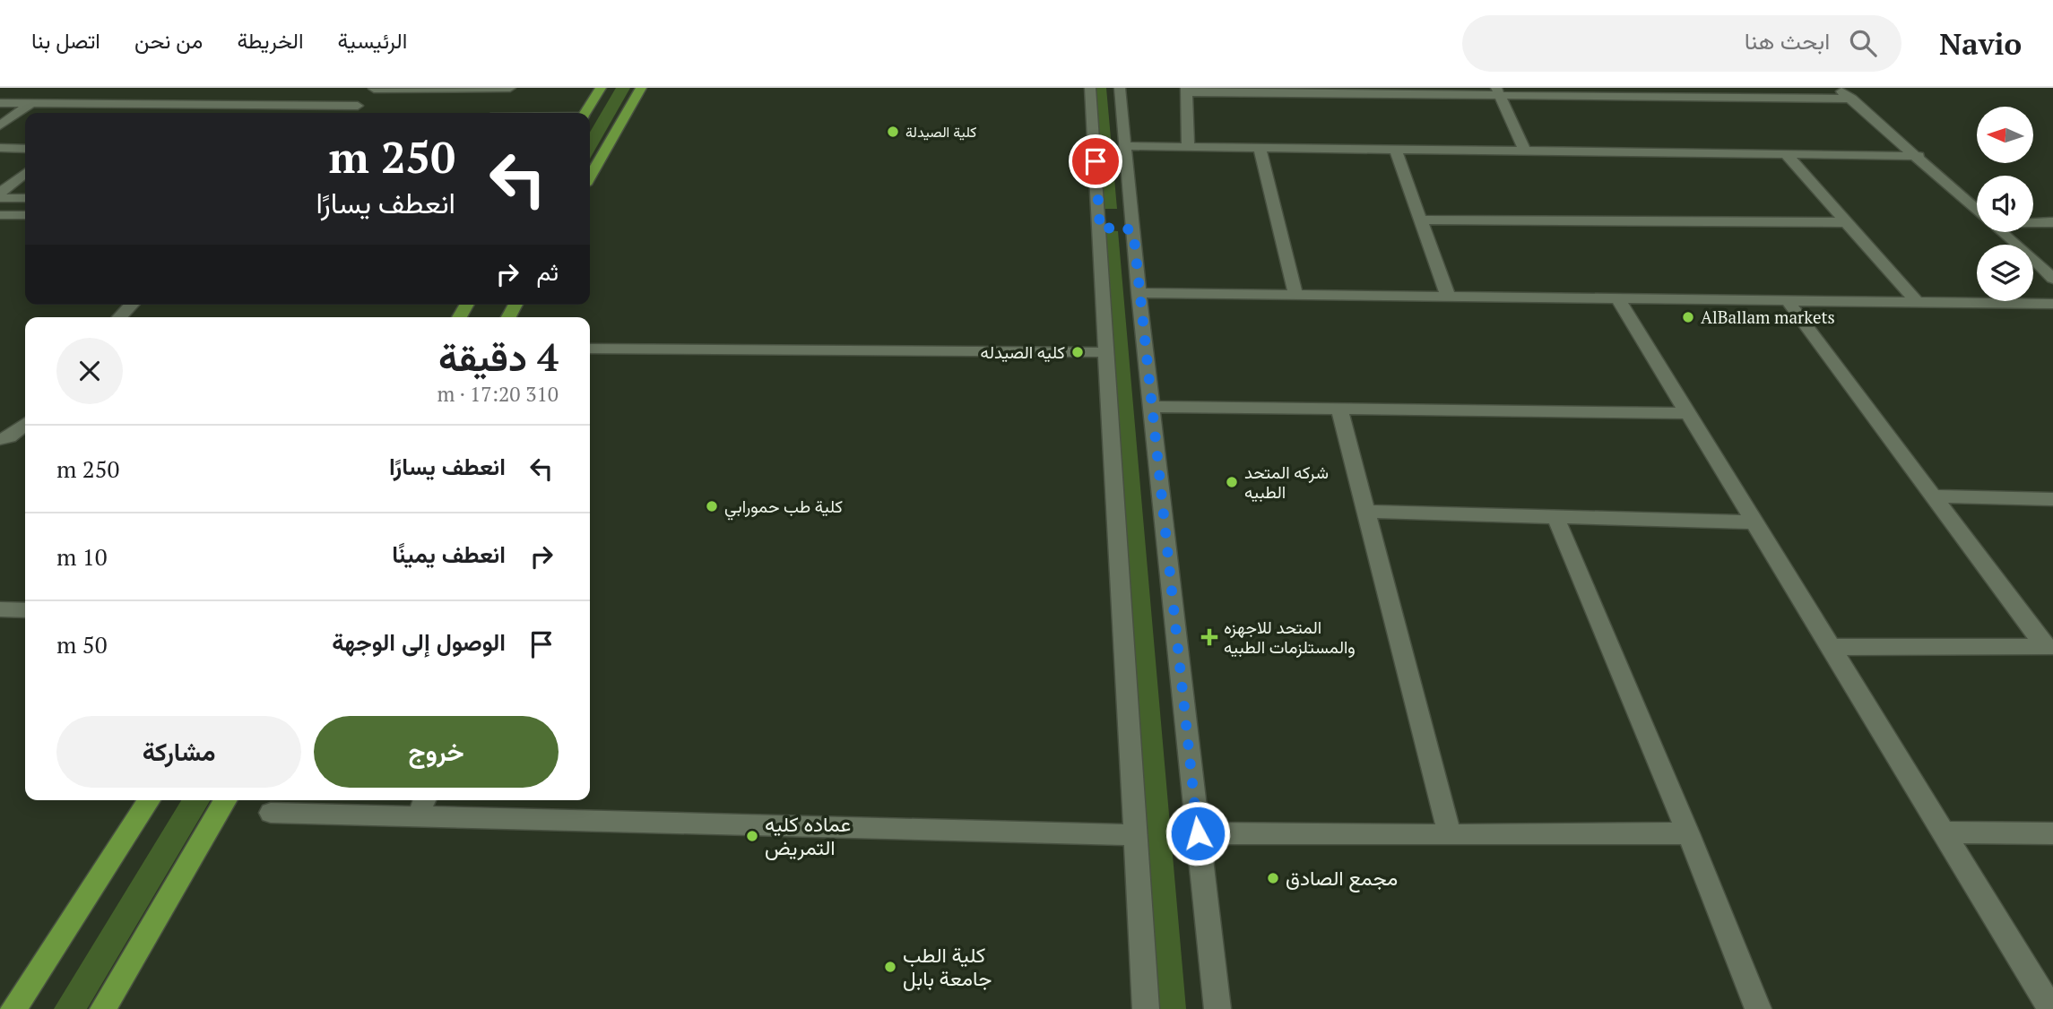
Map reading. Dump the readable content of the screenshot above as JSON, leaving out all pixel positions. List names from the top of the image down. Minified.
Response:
{"places":{"other":["كلية الصيدلة","AlBallam markets","كليه الصيدله","شركه المتحد الطبيه","كلية طب حمورابي","عماده كليه التمريض","مجمع الصادق","كلية الطب جامعة بابل"],"health":["المتحد للاجهزه والمستلزمات الطبيه"]},"north":"left","page":{"header":"Navio","search":"ابحث هنا","nav":["الرئيسية","الخريطة","من نحن","اتصل بنا"],"turn":["250 m","انعطف يسارًا"],"then":"ثم","heading":["4 دقيقة","310 m · 17:20"],"list":[{"name":"انعطف يسارًا","value":"250 m"},{"name":"انعطف يمينًا","value":"10 m"},{"name":"الوصول إلى الوجهة","value":"50 m"}],"buttons":["خروج","مشاركة"]}}
